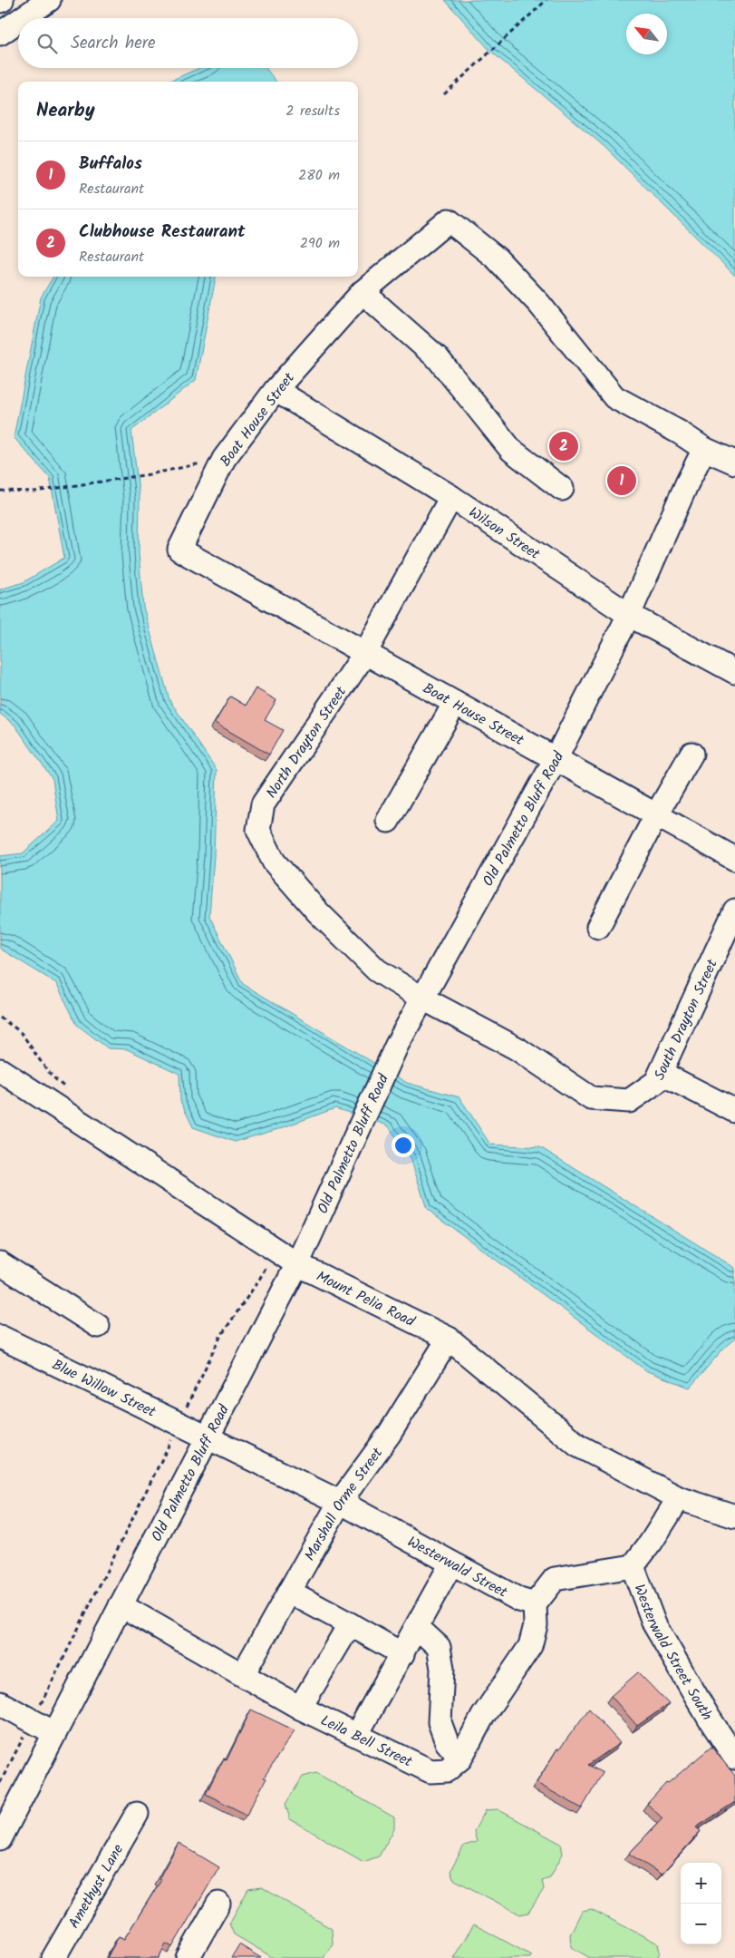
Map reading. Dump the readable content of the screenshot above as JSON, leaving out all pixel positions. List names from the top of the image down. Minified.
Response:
{"streets":{"street":["Boat House Street","Wilson Street","North Drayton Street","Old Palmetto Bluff Road","South Drayton Street","Mount Pelia Road","Blue Willow Street","Marshall Orme Street","Westerwald Street","Westerwald Street South","Leila Bell Street","Amethyst Lane"]},"crossings":[["Boat House Street","Wilson Street"],["Boat House Street","North Drayton Street"],["Boat House Street","Old Palmetto Bluff Road"],["Wilson Street","North Drayton Street"],["Wilson Street","Old Palmetto Bluff Road"],["North Drayton Street","Old Palmetto Bluff Road"],["North Drayton Street","South Drayton Street"],["Old Palmetto Bluff Road","South Drayton Street"],["Old Palmetto Bluff Road","Mount Pelia Road"],["Old Palmetto Bluff Road","Blue Willow Street"],["Old Palmetto Bluff Road","Westerwald Street"],["Old Palmetto Bluff Road","Leila Bell Street"],["Mount Pelia Road","Marshall Orme Street"],["Blue Willow Street","Westerwald Street"],["Marshall Orme Street","Westerwald Street"],["Marshall Orme Street","Leila Bell Street"],["Westerwald Street","Leila Bell Street"]],"north":"top left","page":{"search":"Search here","heading":["Nearby","2 results"],"list":[{"mark":"1","name":"Buffalos","note":"Restaurant","value":"280 m"},{"mark":"2","name":"Clubhouse Restaurant","note":"Restaurant","value":"290 m"}],"pins":["2","1"],"map_buttons":["+","−"]}}
